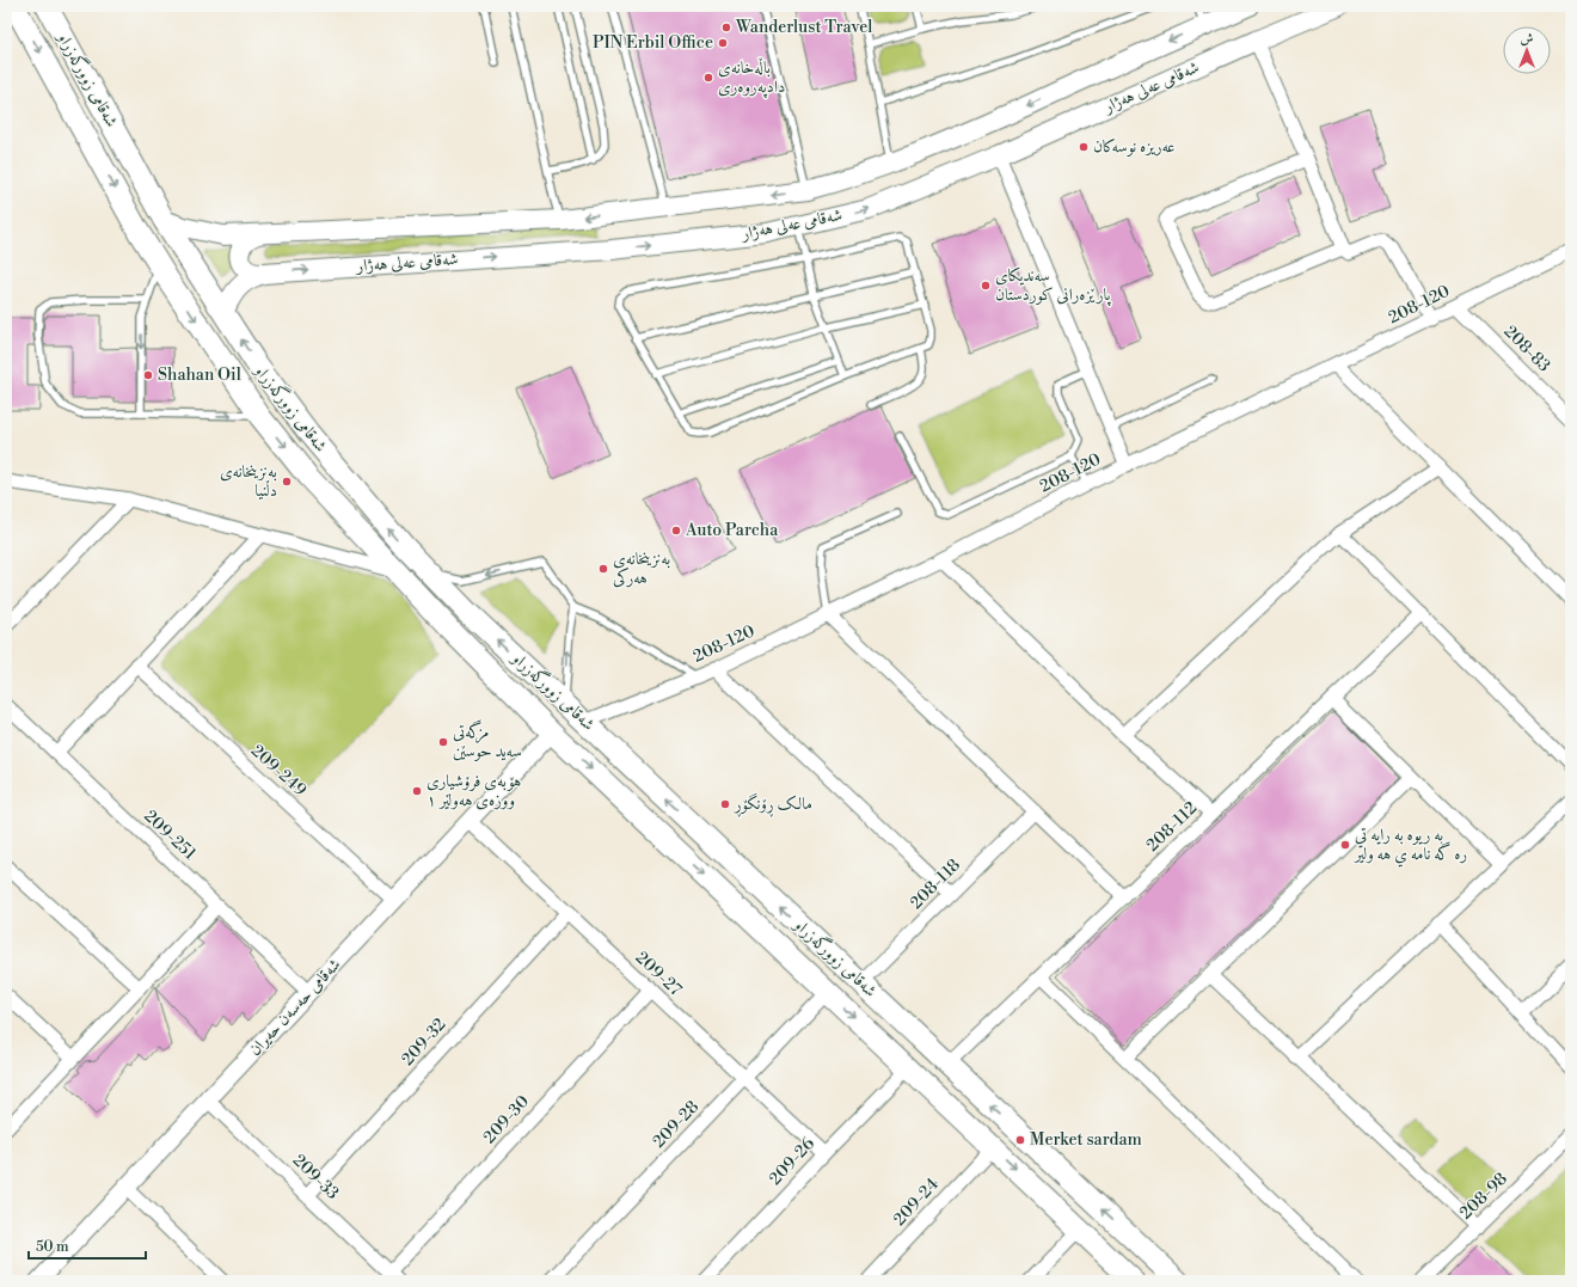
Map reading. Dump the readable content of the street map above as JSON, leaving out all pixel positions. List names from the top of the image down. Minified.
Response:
{"streets":{"main road":["شەقامی زوورگەزراو","شەقامی عەلی هەژار"],"street":["208-120","208-83","209-249","208-112","209-251","208-118","209-27","شەقامی حەسەن حەیران","209-32","209-30","209-28","209-26","209-33","208-98","209-24"]},"crossings":[["شەقامی زوورگەزراو","شەقامی عەلی هەژار"],["شەقامی زوورگەزراو","208-120"],["شەقامی زوورگەزراو","208-112"],["شەقامی زوورگەزراو","208-118"],["شەقامی زوورگەزراو","شەقامی حەسەن حەیران"],["شەقامی زوورگەزراو","209-28"],["شەقامی زوورگەزراو","209-26"],["شەقامی زوورگەزراو","209-24"],["208-120","208-83"],["209-249","شەقامی حەسەن حەیران"],["209-251","شەقامی حەسەن حەیران"],["209-27","شەقامی حەسەن حەیران"],["209-27","209-32"],["209-27","209-30"],["209-27","209-28"],["209-27","209-26"],["شەقامی حەسەن حەیران","209-33"],["209-32","209-33"],["209-30","209-33"]],"places":["Wanderlust Travel","PIN Erbil Office","باڵەخانەی دادپەروەری","عەریزە نوسەکان","سەندیکای پارێزەرانی کوردستان","Shahan Oil","بەنزینخانەی دڵنیا","Auto Parcha","بەنزینخانەی هەرکی","مزگەتی سەید حوسێن","هۆبەی فرۆشیاری ووزەی هەولێر ١","مالک ڕۆنگۆڕ","به ريوه به رايه تي ره گه نامه ي هه ولير","Merket sardam"],"scale_bar":"50 m","north":"top"}
